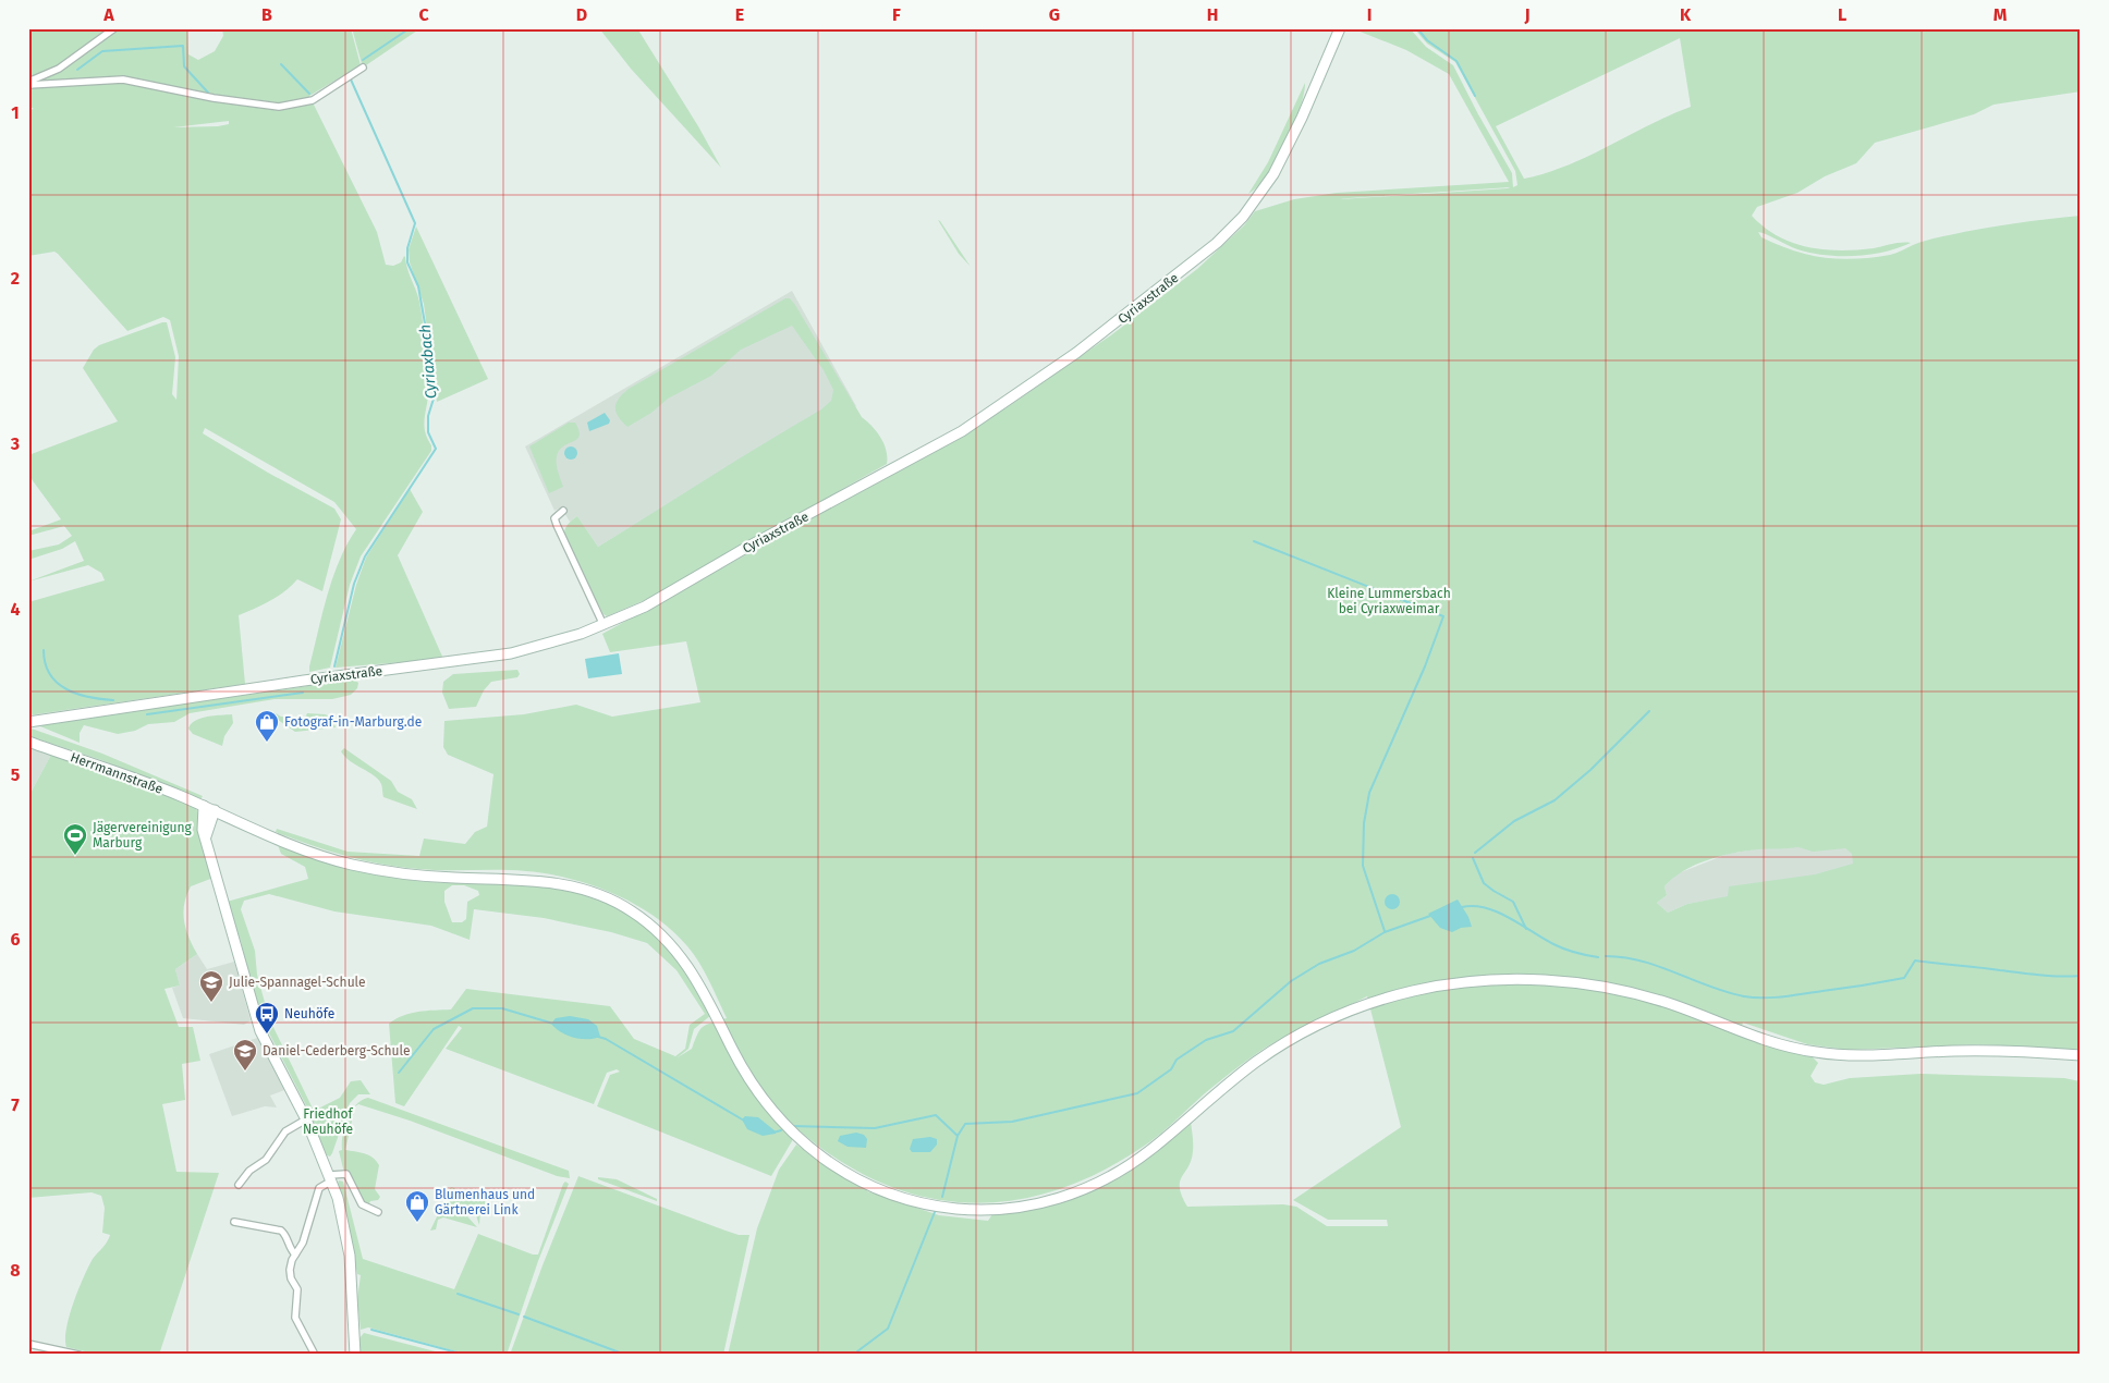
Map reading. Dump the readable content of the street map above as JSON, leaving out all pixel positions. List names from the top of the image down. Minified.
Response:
{"streets":{"street":["Cyriaxstraße","Herrmannstraße"]},"water":["Cyriaxbach"],"parks":["Kleine Lummersbach bei Cyriaxweimar","Friedhof Neuhöfe"],"places":{"shop":["Fotograf-in-Marburg.de","Blumenhaus und Gärtnerei Link"],"sports":["Jägervereinigung Marburg"],"school or university":["Julie-Spannagel-Schule","Daniel-Cederberg-Schule"],"bus stop":["Neuhöfe"]},"grid":{"columns":["A","B","C","D","E","F","G","H","I","J","K","L","M"],"rows":["1","2","3","4","5","6","7","8"]}}
